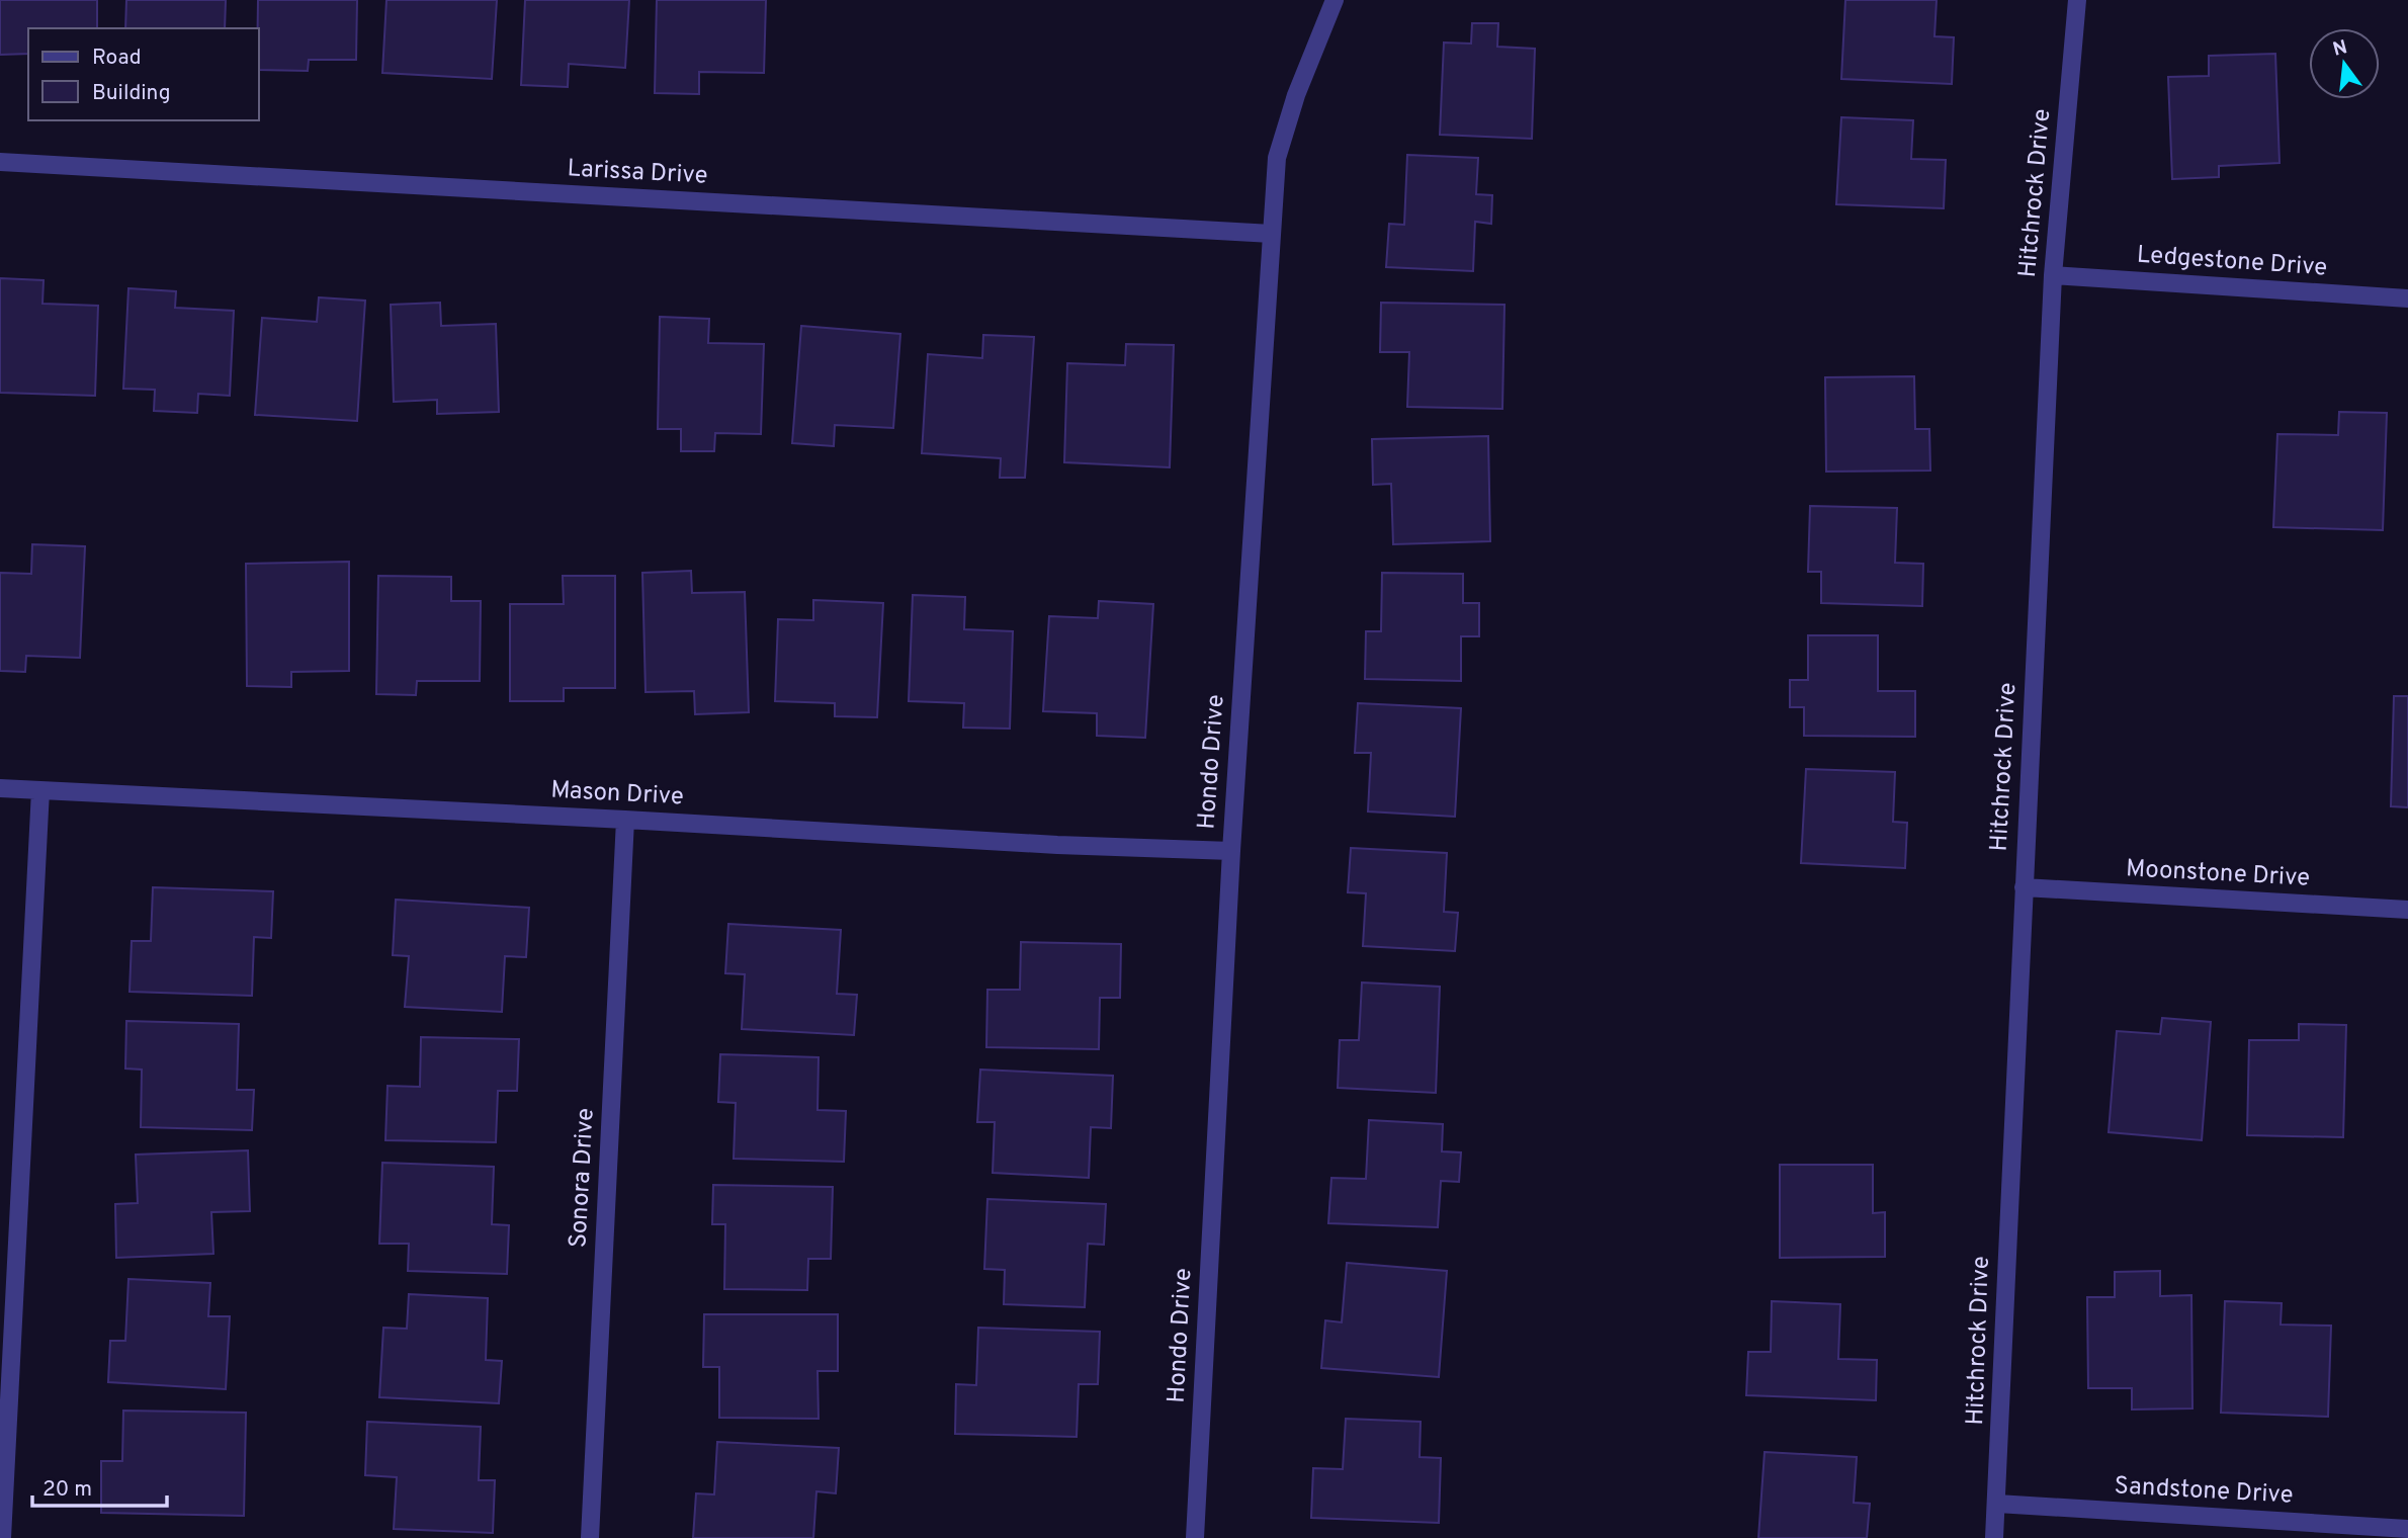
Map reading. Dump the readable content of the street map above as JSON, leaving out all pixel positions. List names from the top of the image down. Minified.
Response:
{"streets":{"street":["Larissa Drive","Hitchrock Drive","Ledgestone Drive","Hondo Drive","Mason Drive","Moonstone Drive","Sonora Drive","Sandstone Drive"]},"crossings":[["Larissa Drive","Hondo Drive"],["Hitchrock Drive","Ledgestone Drive"],["Hitchrock Drive","Moonstone Drive"],["Hitchrock Drive","Sandstone Drive"],["Hondo Drive","Mason Drive"],["Mason Drive","Sonora Drive"]],"legend":["Road","Building"],"scale_bar":"20 m","north":"top"}
